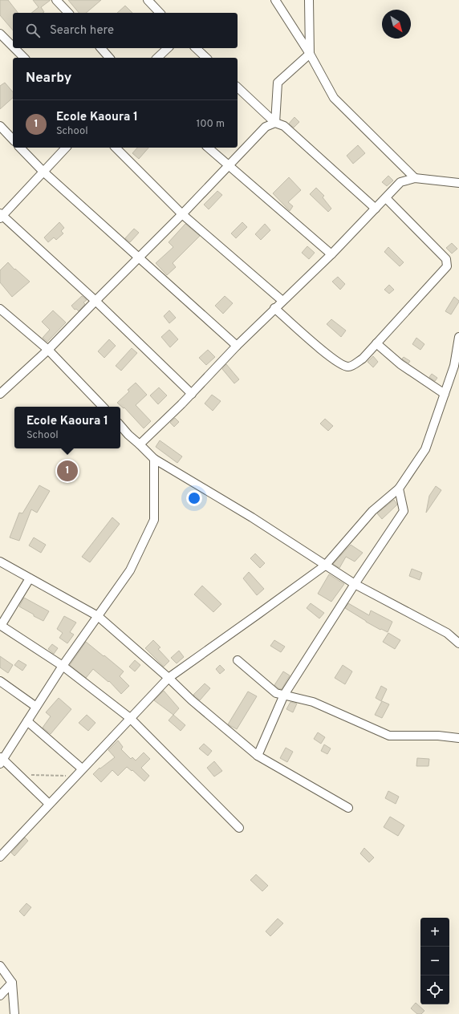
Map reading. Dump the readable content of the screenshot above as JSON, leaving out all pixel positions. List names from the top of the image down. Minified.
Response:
{"north":"bottom right","page":{"search":"Search here","heading":"Nearby","list":[{"mark":"1","name":"Ecole Kaoura 1","note":"School","value":"100 m"}],"popup":["Ecole Kaoura 1","School"],"pins":"1","map_buttons":["+","−"]}}
